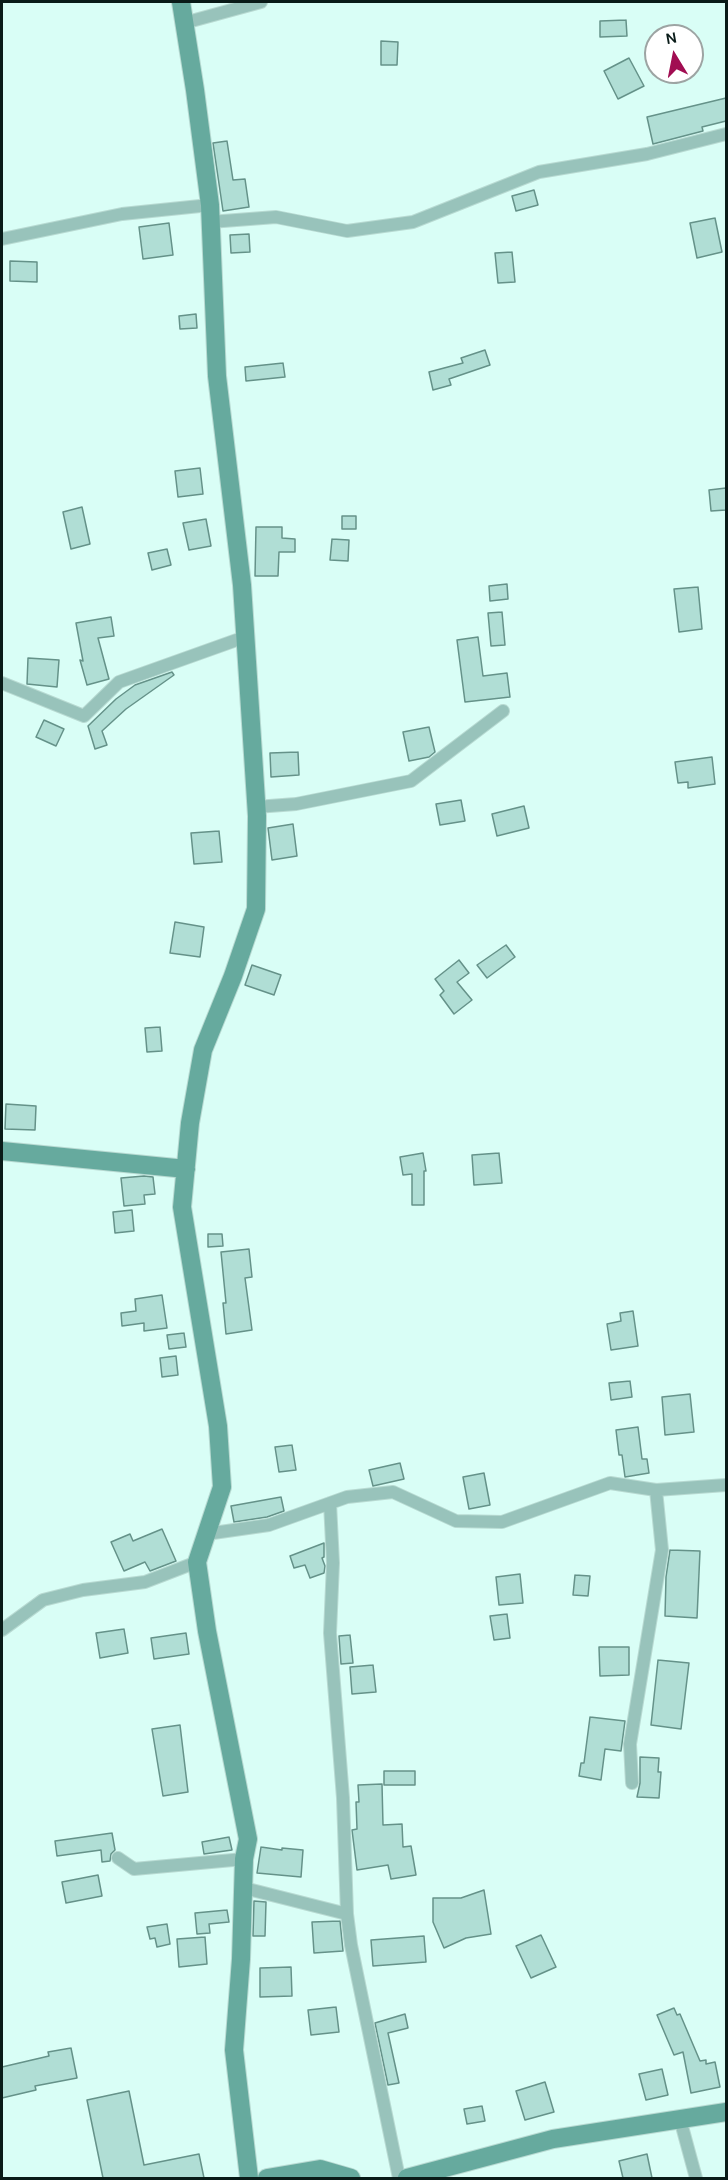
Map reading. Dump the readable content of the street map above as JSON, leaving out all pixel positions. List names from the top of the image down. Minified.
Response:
{"north":"top"}
